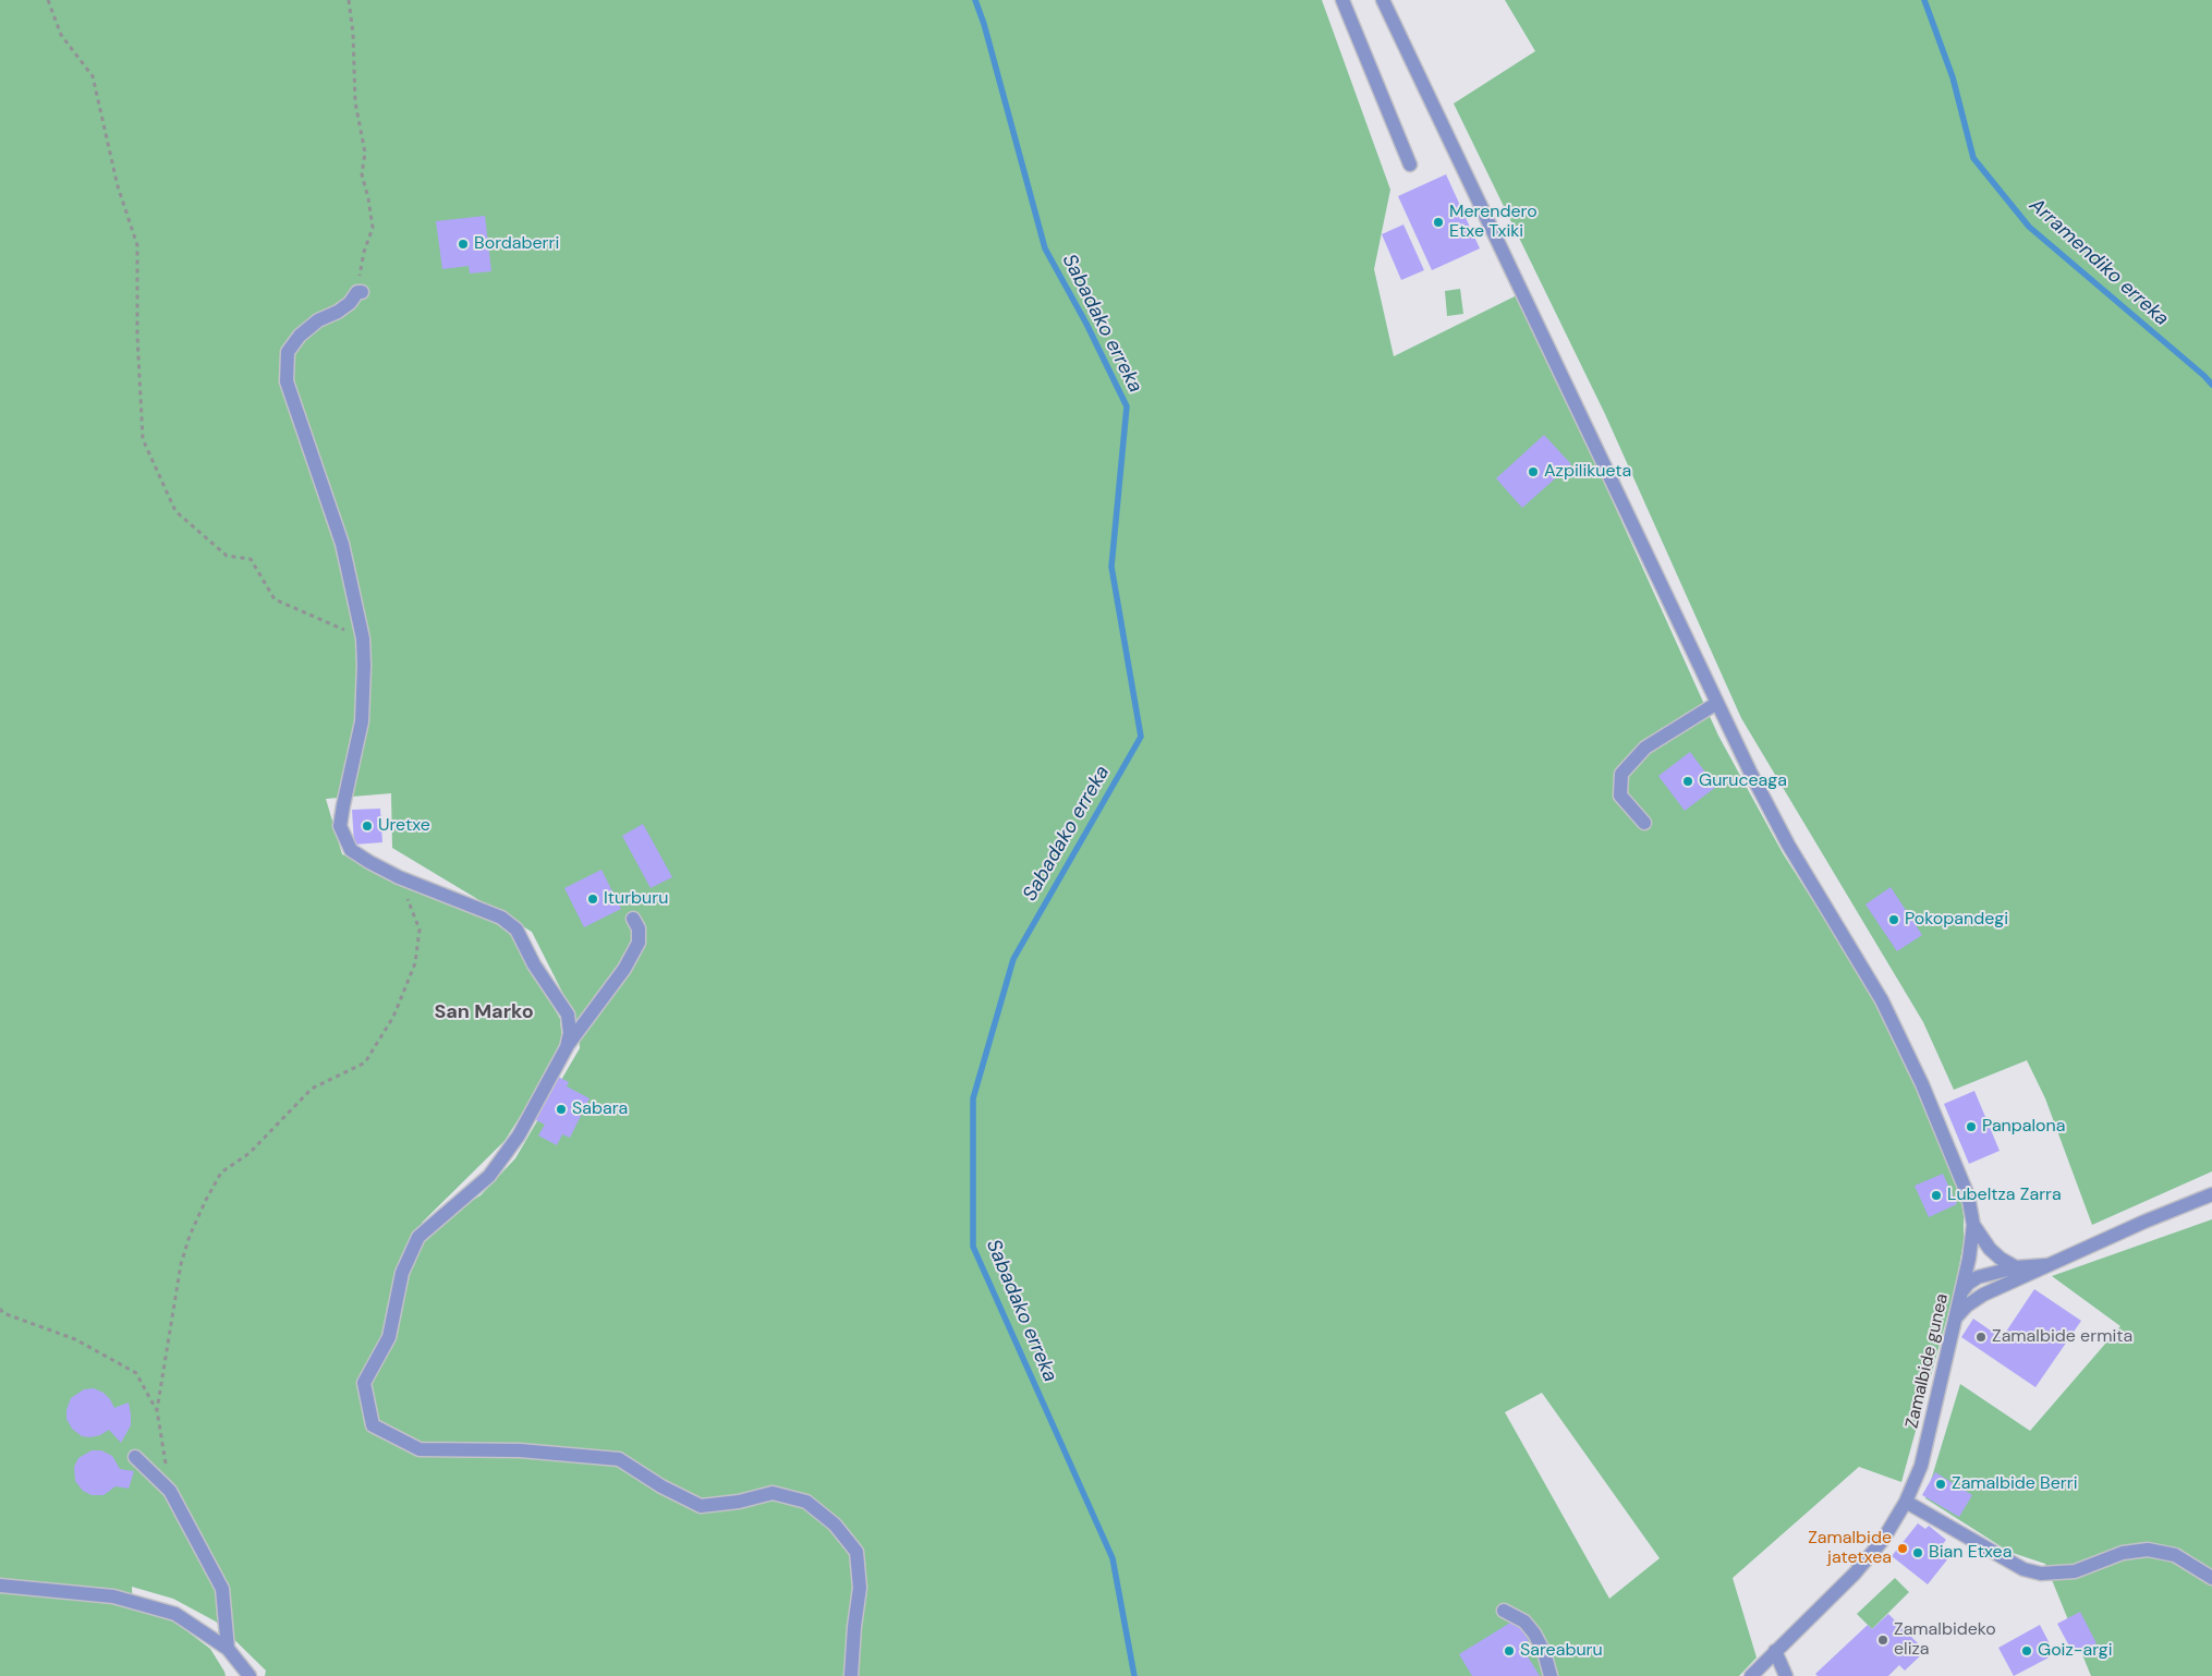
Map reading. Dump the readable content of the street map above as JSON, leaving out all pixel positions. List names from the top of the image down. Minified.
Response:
{"streets":{"street":["Zamalbide gunea"]},"districts":["San Marko"],"water":["Arramendiko erreka","Sabadako erreka"],"places":["Merendero Etxe Txiki","Bordaberri","Azpilikueta","Guruceaga","Uretxe","Iturburu","Pokopandegi","Sabara","Panpalona","Lubeltza Zarra","Zamalbide ermita","Zamalbide Berri","Zamalbide jatetxea","Bian Etxea","Zamalbideko eliza","Sareaburu","Goiz-argi"]}
